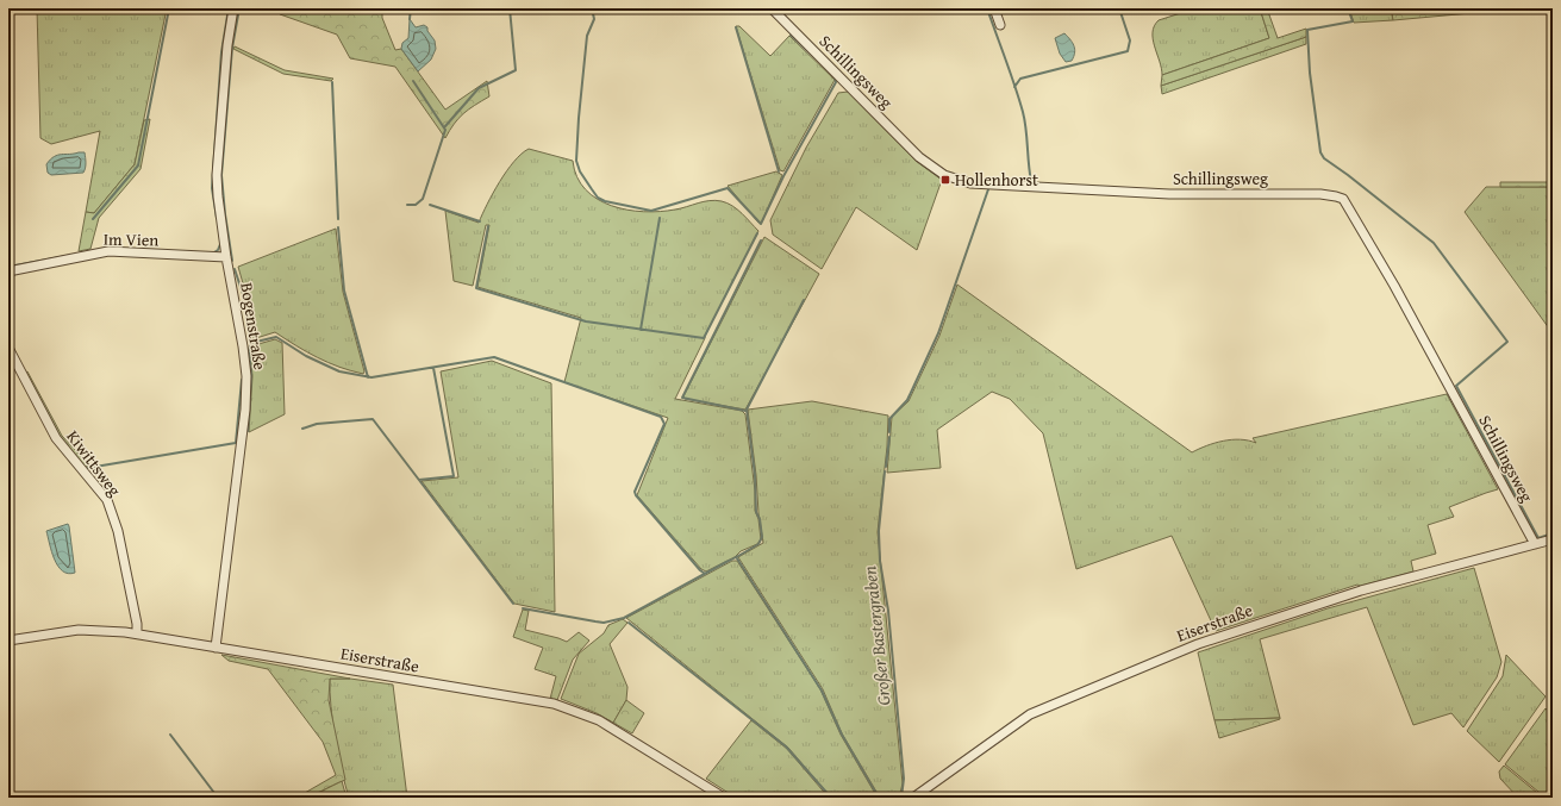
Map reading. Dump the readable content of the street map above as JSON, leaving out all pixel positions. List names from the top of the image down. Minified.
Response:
{"streets":{"street":["Schillingsweg","Im Vien","Bogenstraße","Kiwittsweg","Eiserstraße"]},"crossings":[["Schillingsweg","Eiserstraße"],["Im Vien","Bogenstraße"],["Bogenstraße","Eiserstraße"],["Kiwittsweg","Eiserstraße"]],"water":["Großer Bastergraben"],"places":{"transit":["Hollenhorst"]}}
